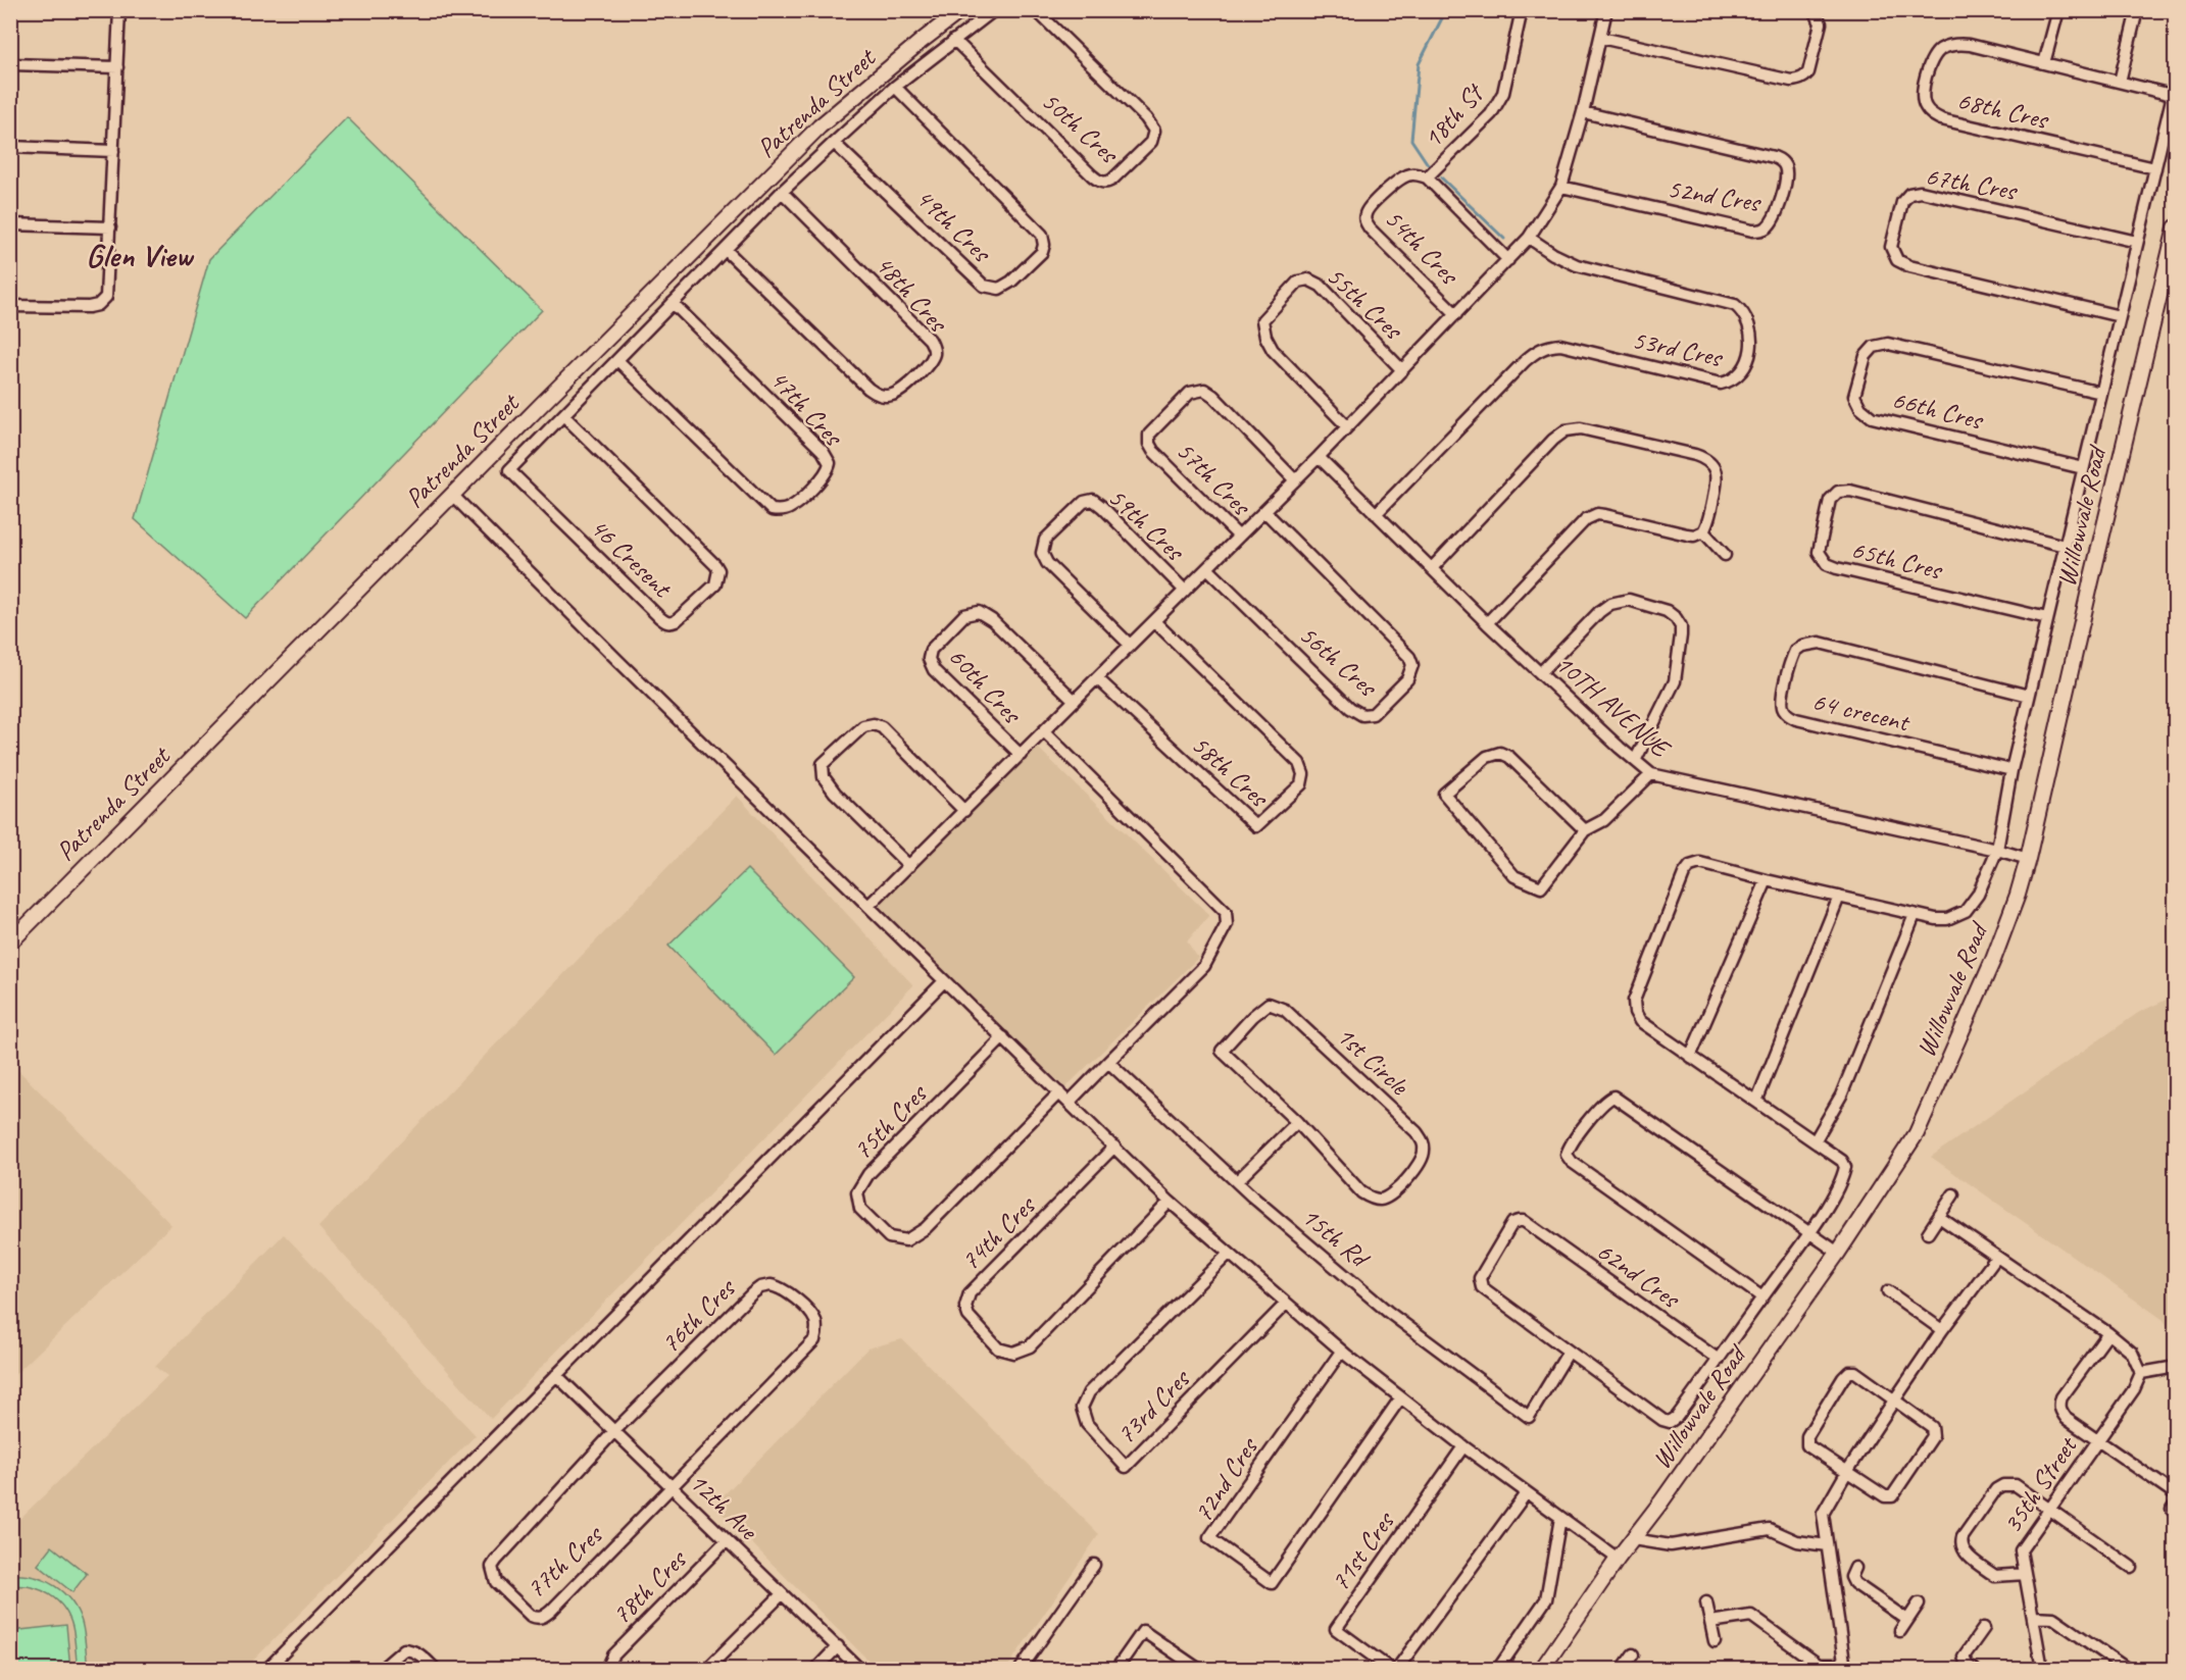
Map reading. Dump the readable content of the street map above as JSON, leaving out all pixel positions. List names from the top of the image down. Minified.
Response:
{"streets":{"street":["Patrenda Street","68th Cres","18th St","50th Cres","67th Cres","52nd Cres","49th Cres","54th Cres","48th Cres","55th Cres","53rd Cres","47th Cres","66th Cres","57th Cres","Willowvale Road","59th Cres","46 Cresent","65th Cres","56th Cres","60th Cres","10TH AVENUE","64 crecent","58th Cres","1st Circle","75th Cres","74th Cres","15th Rd","62nd Cres","76th Cres","73rd Cres","72nd Cres","35th Street","12th Ave","71st Cres","77th Cres","78th Cres"]},"crossings":[["18th St","54th Cres"],["53rd Cres","10TH AVENUE"],["Willowvale Road","10TH AVENUE"],["15th Rd","62nd Cres"],["76th Cres","12th Ave"],["76th Cres","77th Cres"],["12th Ave","77th Cres"],["12th Ave","78th Cres"]],"districts":["Glen View"]}
